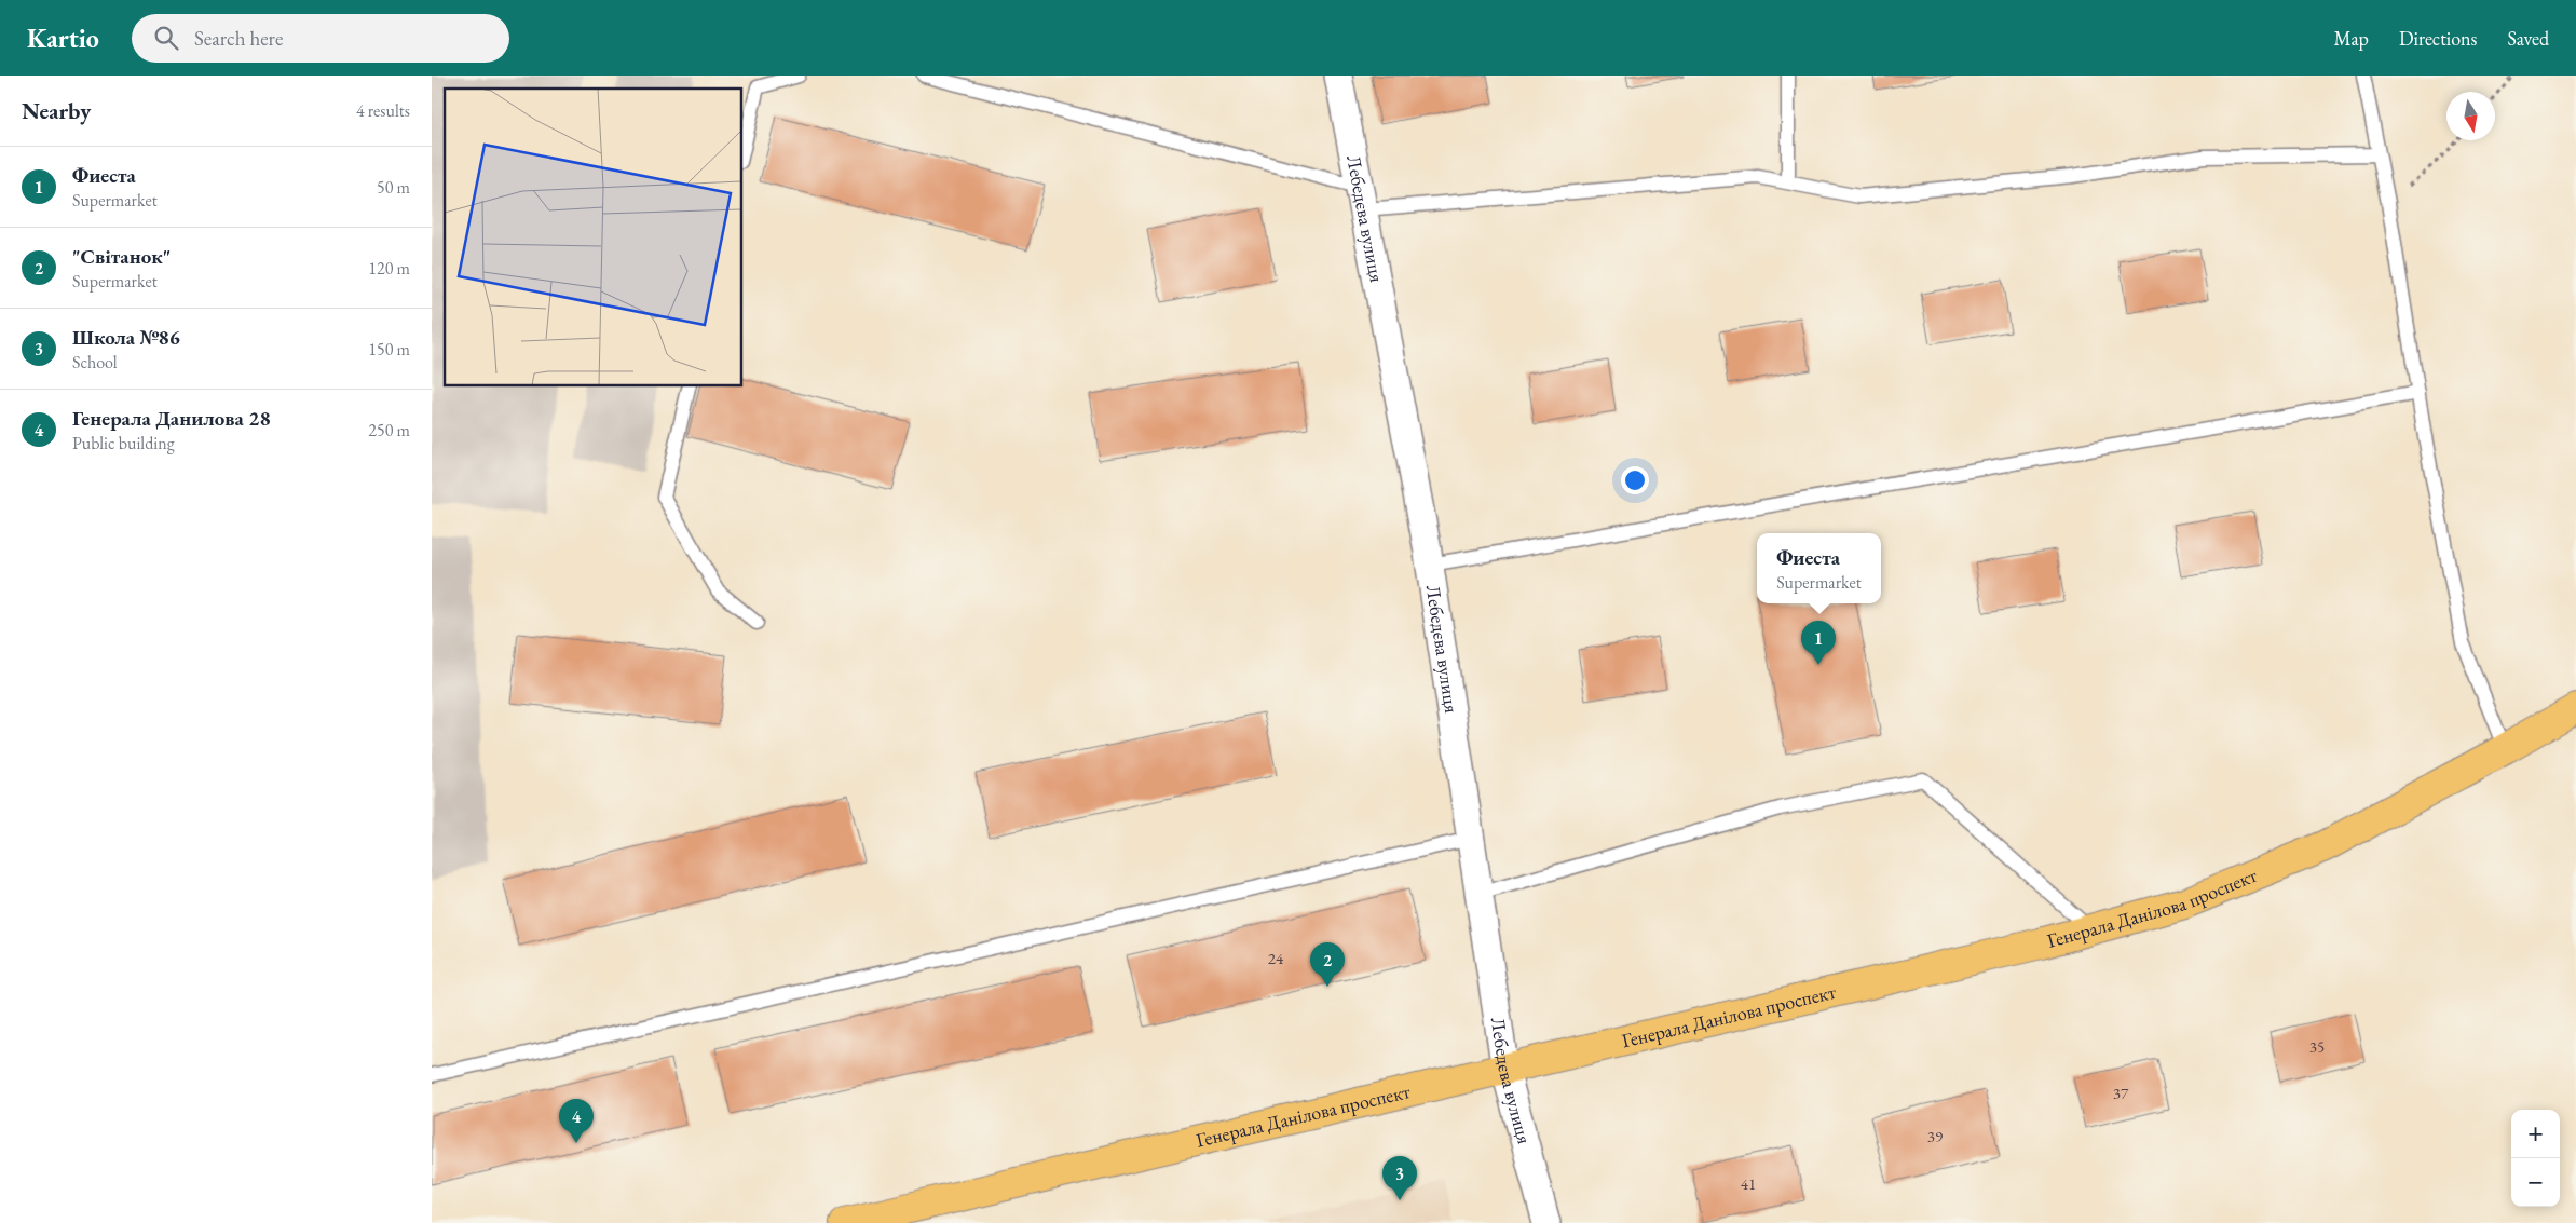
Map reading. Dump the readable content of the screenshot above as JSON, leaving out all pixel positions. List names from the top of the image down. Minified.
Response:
{"streets":{"main road":["Генерала Данілова проспект"],"street":["Лебедєва вулиця"]},"crossings":[["Лебедєва вулиця","Генерала Данілова проспект"]],"house_numbers":["24","35","37","39","41"],"north":"bottom","page":{"header":"Kartio","search":"Search here","nav":["Map","Directions","Saved"],"heading":["Nearby","4 results"],"list":[{"mark":"1","name":"Фиеста","note":"Supermarket","value":"50 m"},{"mark":"2","name":"\"Світанок\"","note":"Supermarket","value":"120 m"},{"mark":"3","name":"Школа №86","note":"School","value":"150 m"},{"mark":"4","name":"Генерала Данилова 28","note":"Public building","value":"250 m"}],"popup":["Фиеста","Supermarket"],"pins":["1","2","4","3"],"map_buttons":["+","−"]}}
